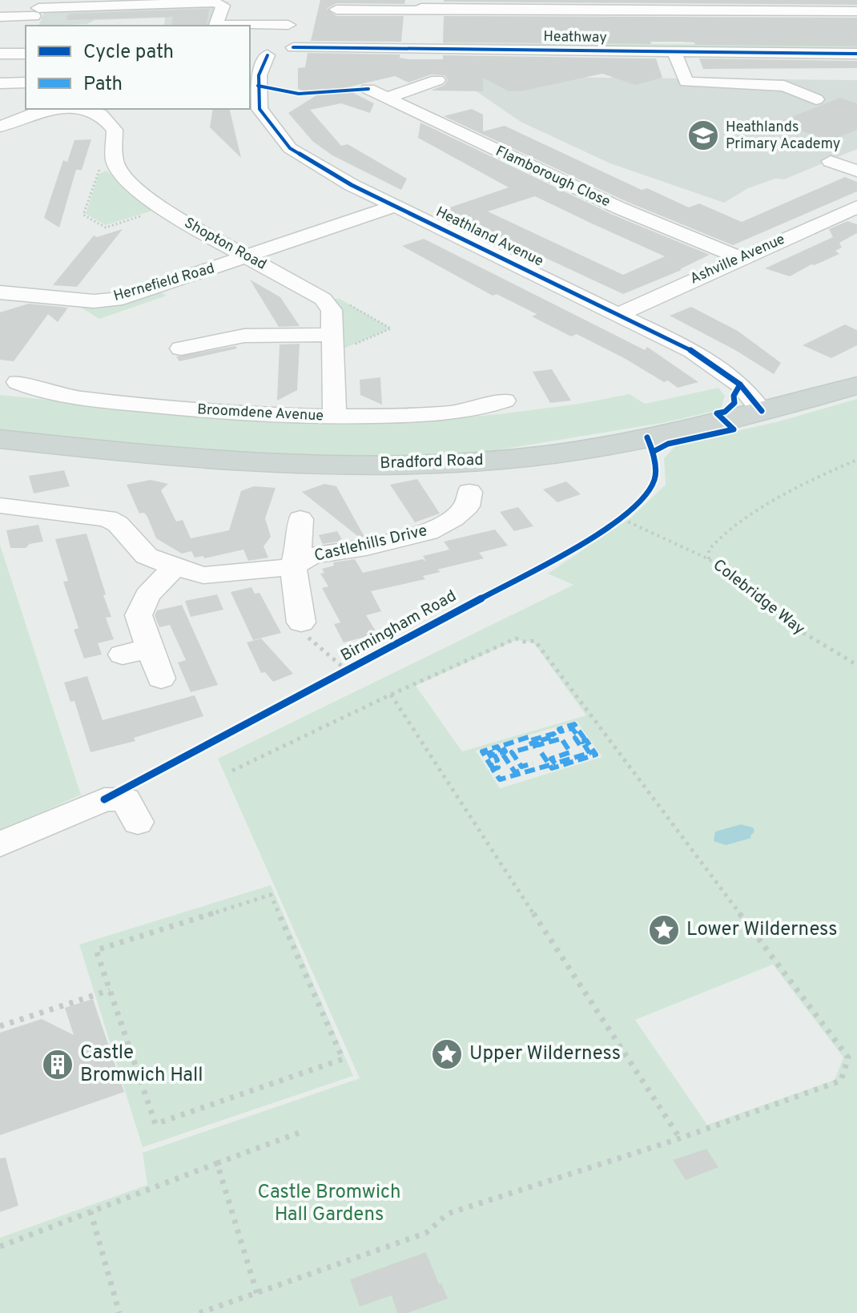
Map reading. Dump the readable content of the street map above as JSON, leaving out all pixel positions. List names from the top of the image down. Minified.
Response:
{"streets":{"main road":["Bradford Road"],"street":["Heathway","Flamborough Close","Heathland Avenue","Shopton Road","Ashville Avenue","Hernefield Road","Broomdene Avenue","Castlehills Drive"],"path":["Colebridge Way"],"cycle path":["Birmingham Road"]},"crossings":[["Heathway","Heathland Avenue"],["Flamborough Close","Ashville Avenue"],["Heathland Avenue","Ashville Avenue"],["Heathland Avenue","Hernefield Road"],["Heathland Avenue","Bradford Road"],["Shopton Road","Hernefield Road"]],"parks":["Castle Bromwich Hall Gardens"],"places":{"school or university":["Heathlands Primary Academy"],"place":["Lower Wilderness","Upper Wilderness"],"building":["Castle Bromwich Hall"]},"legend":["Cycle path","Path"]}
